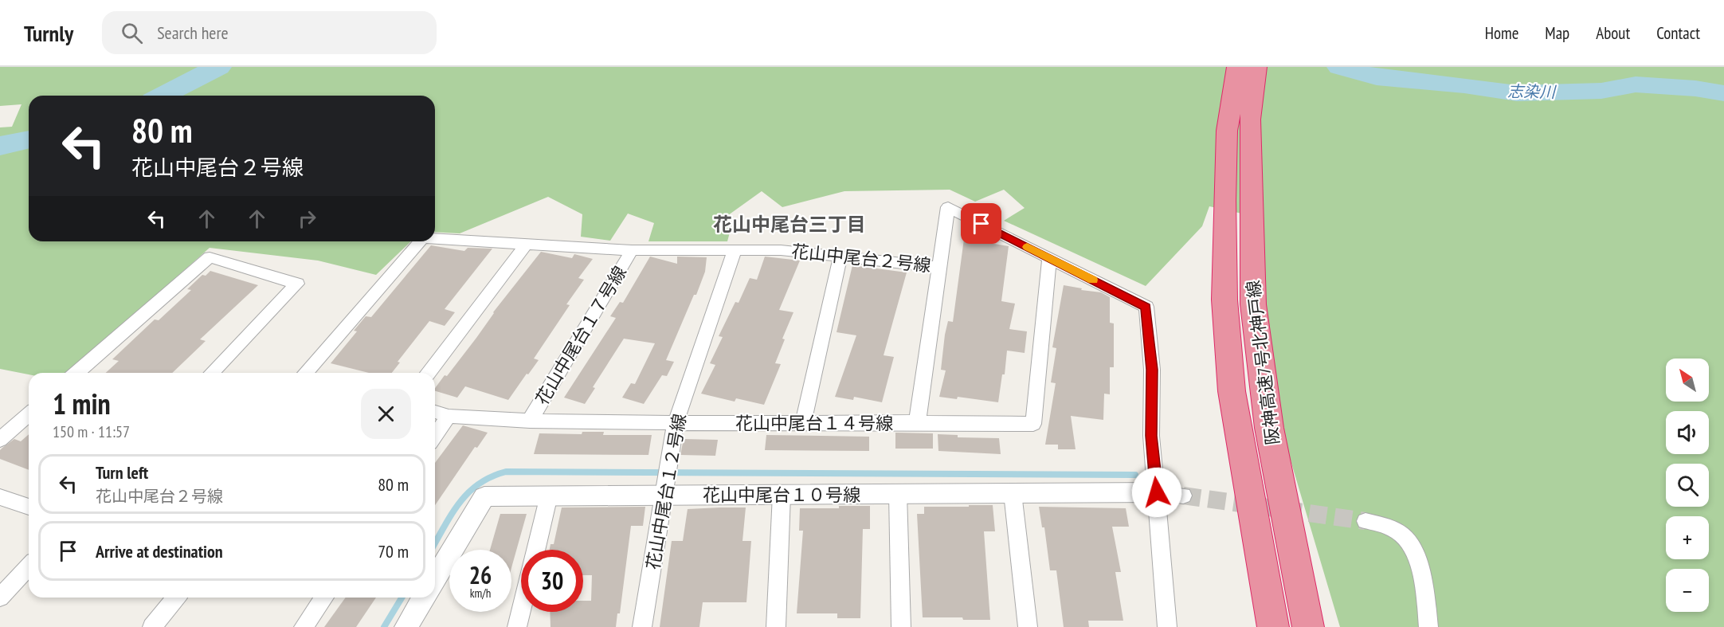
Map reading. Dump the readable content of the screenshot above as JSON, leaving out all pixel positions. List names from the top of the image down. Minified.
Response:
{"streets":{"highway":["阪神高速7号北神戸線"],"street":["花山中尾台２号線","花山中尾台１７号線","花山中尾台１４号線","花山中尾台１２号線","花山中尾台１０号線"]},"crossings":[["花山中尾台２号線","花山中尾台１７号線"],["花山中尾台２号線","花山中尾台１４号線"],["花山中尾台２号線","花山中尾台１２号線"],["花山中尾台２号線","花山中尾台１０号線"],["花山中尾台１７号線","花山中尾台１４号線"],["花山中尾台１４号線","花山中尾台１２号線"],["花山中尾台１２号線","花山中尾台１０号線"]],"districts":["花山中尾台三丁目"],"water":["志染川"],"north":"top left","page":{"header":"Turnly","search":"Search here","nav":["Home","Map","About","Contact"],"turn":["80 m","花山中尾台２号線"],"map_buttons":["+","−"],"heading":["1 min","150 m · 11:57"],"list":[{"name":"Turn left","note":"花山中尾台２号線","value":"80 m"},{"name":"Arrive at destination","value":"70 m"}],"speed":"26 km/h","limit":"30"}}
